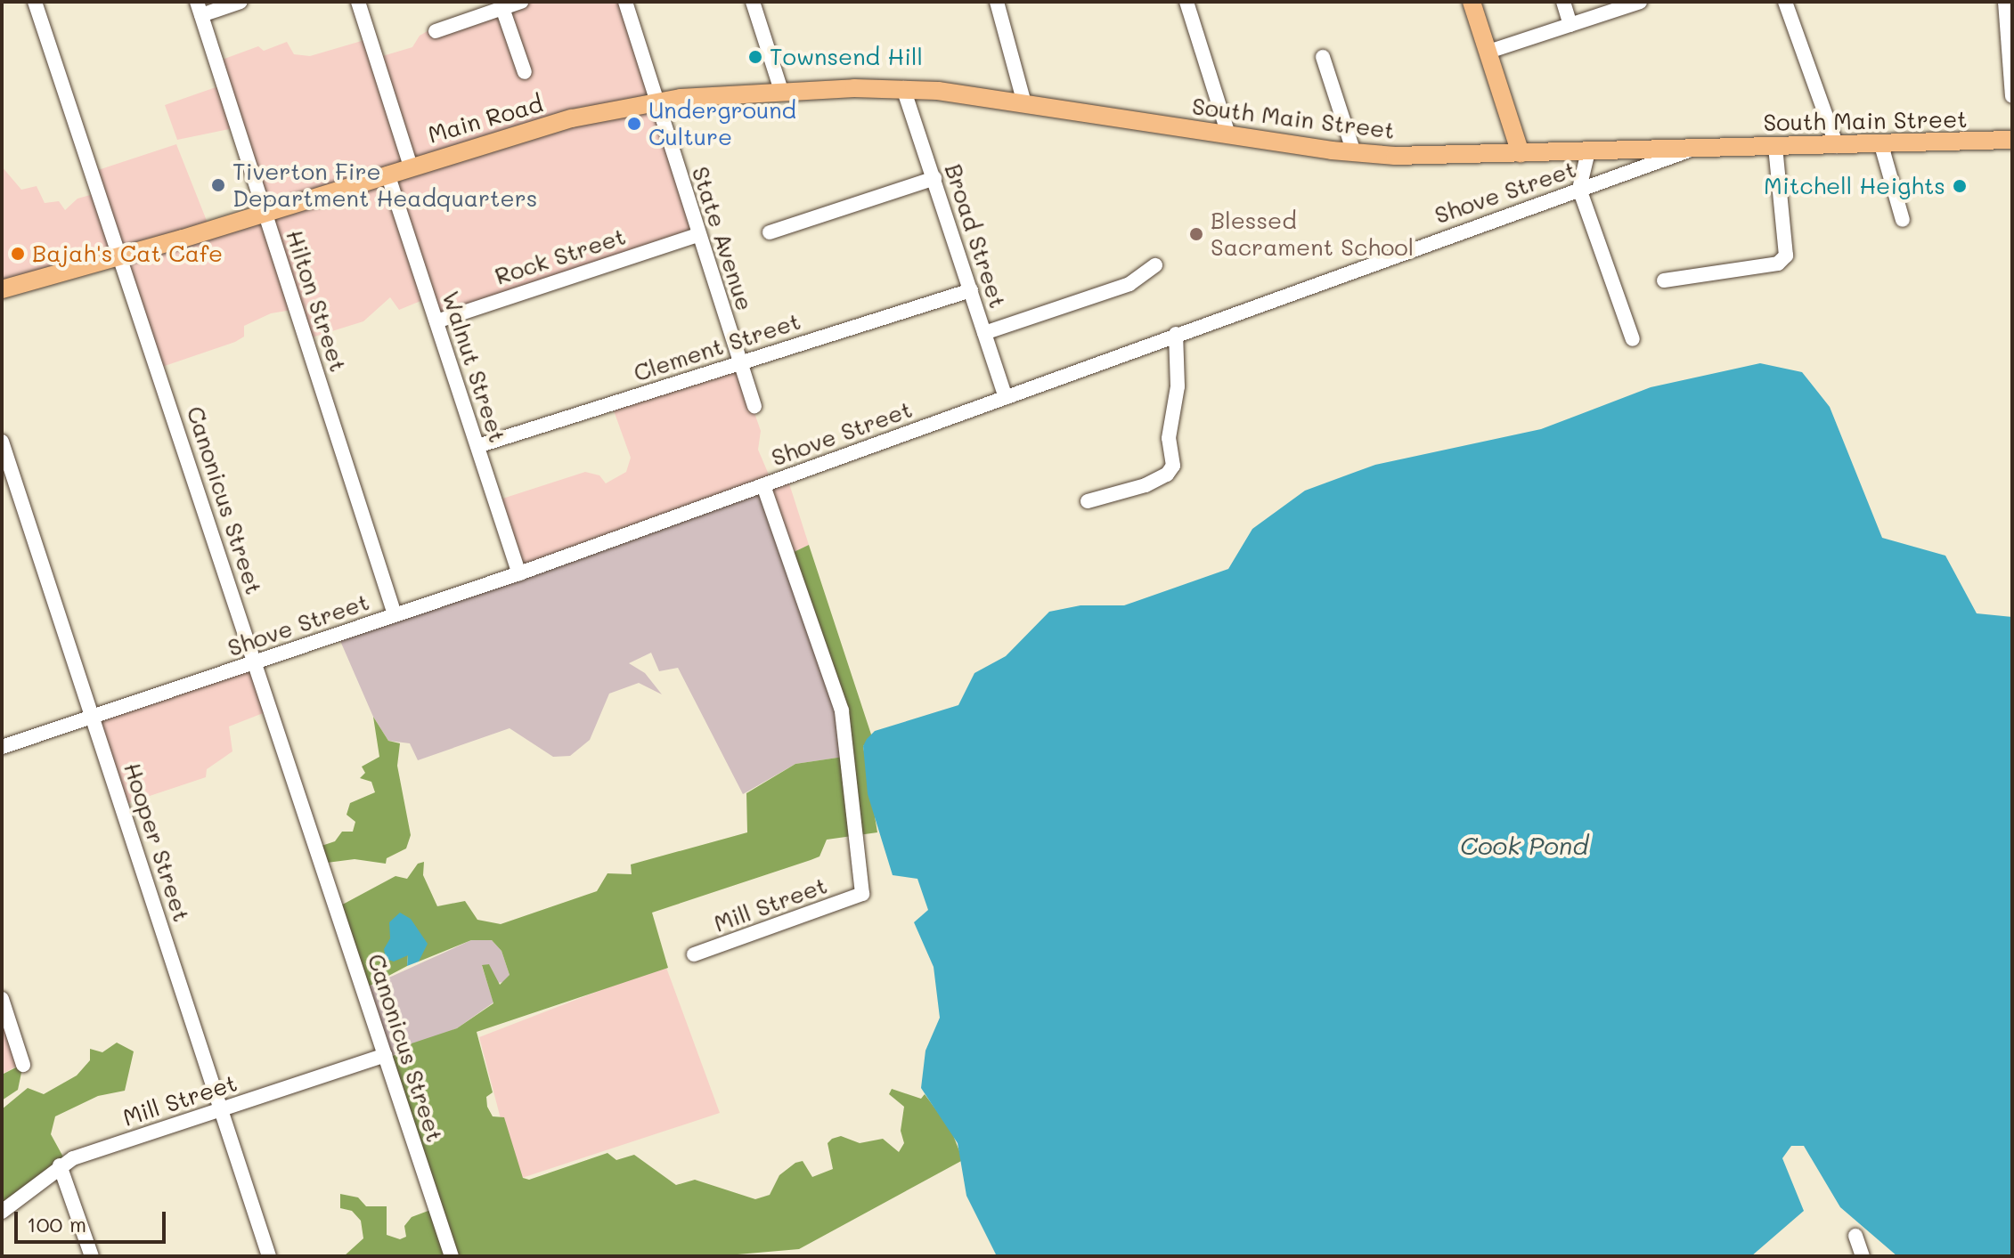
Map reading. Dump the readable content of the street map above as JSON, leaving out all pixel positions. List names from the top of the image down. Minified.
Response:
{"streets":{"main road":["South Main Street","Main Road"],"street":["Shove Street","Broad Street","State Avenue","Rock Street","Hilton Street","Clement Street","Walnut Street","Canonicus Street","Hooper Street","Mill Street"]},"crossings":[["South Main Street","Main Road"],["South Main Street","Shove Street"],["South Main Street","Broad Street"],["South Main Street","State Avenue"],["Main Road","State Avenue"],["Main Road","Hilton Street"],["Main Road","Walnut Street"],["Main Road","Canonicus Street"],["Shove Street","Broad Street"],["Shove Street","Hilton Street"],["Shove Street","Walnut Street"],["Shove Street","Canonicus Street"],["Shove Street","Hooper Street"],["Shove Street","Mill Street"],["Broad Street","Clement Street"],["State Avenue","Rock Street"],["State Avenue","Clement Street"],["Rock Street","Walnut Street"],["Clement Street","Walnut Street"],["Canonicus Street","Mill Street"],["Hooper Street","Mill Street"]],"water":["Cook Pond"],"places":["Townsend Hill","Underground Culture","Tiverton Fire Department Headquarters","Mitchell Heights","Blessed Sacrament School","Bajah's Cat Cafe"],"scale_bar":"100 m"}
